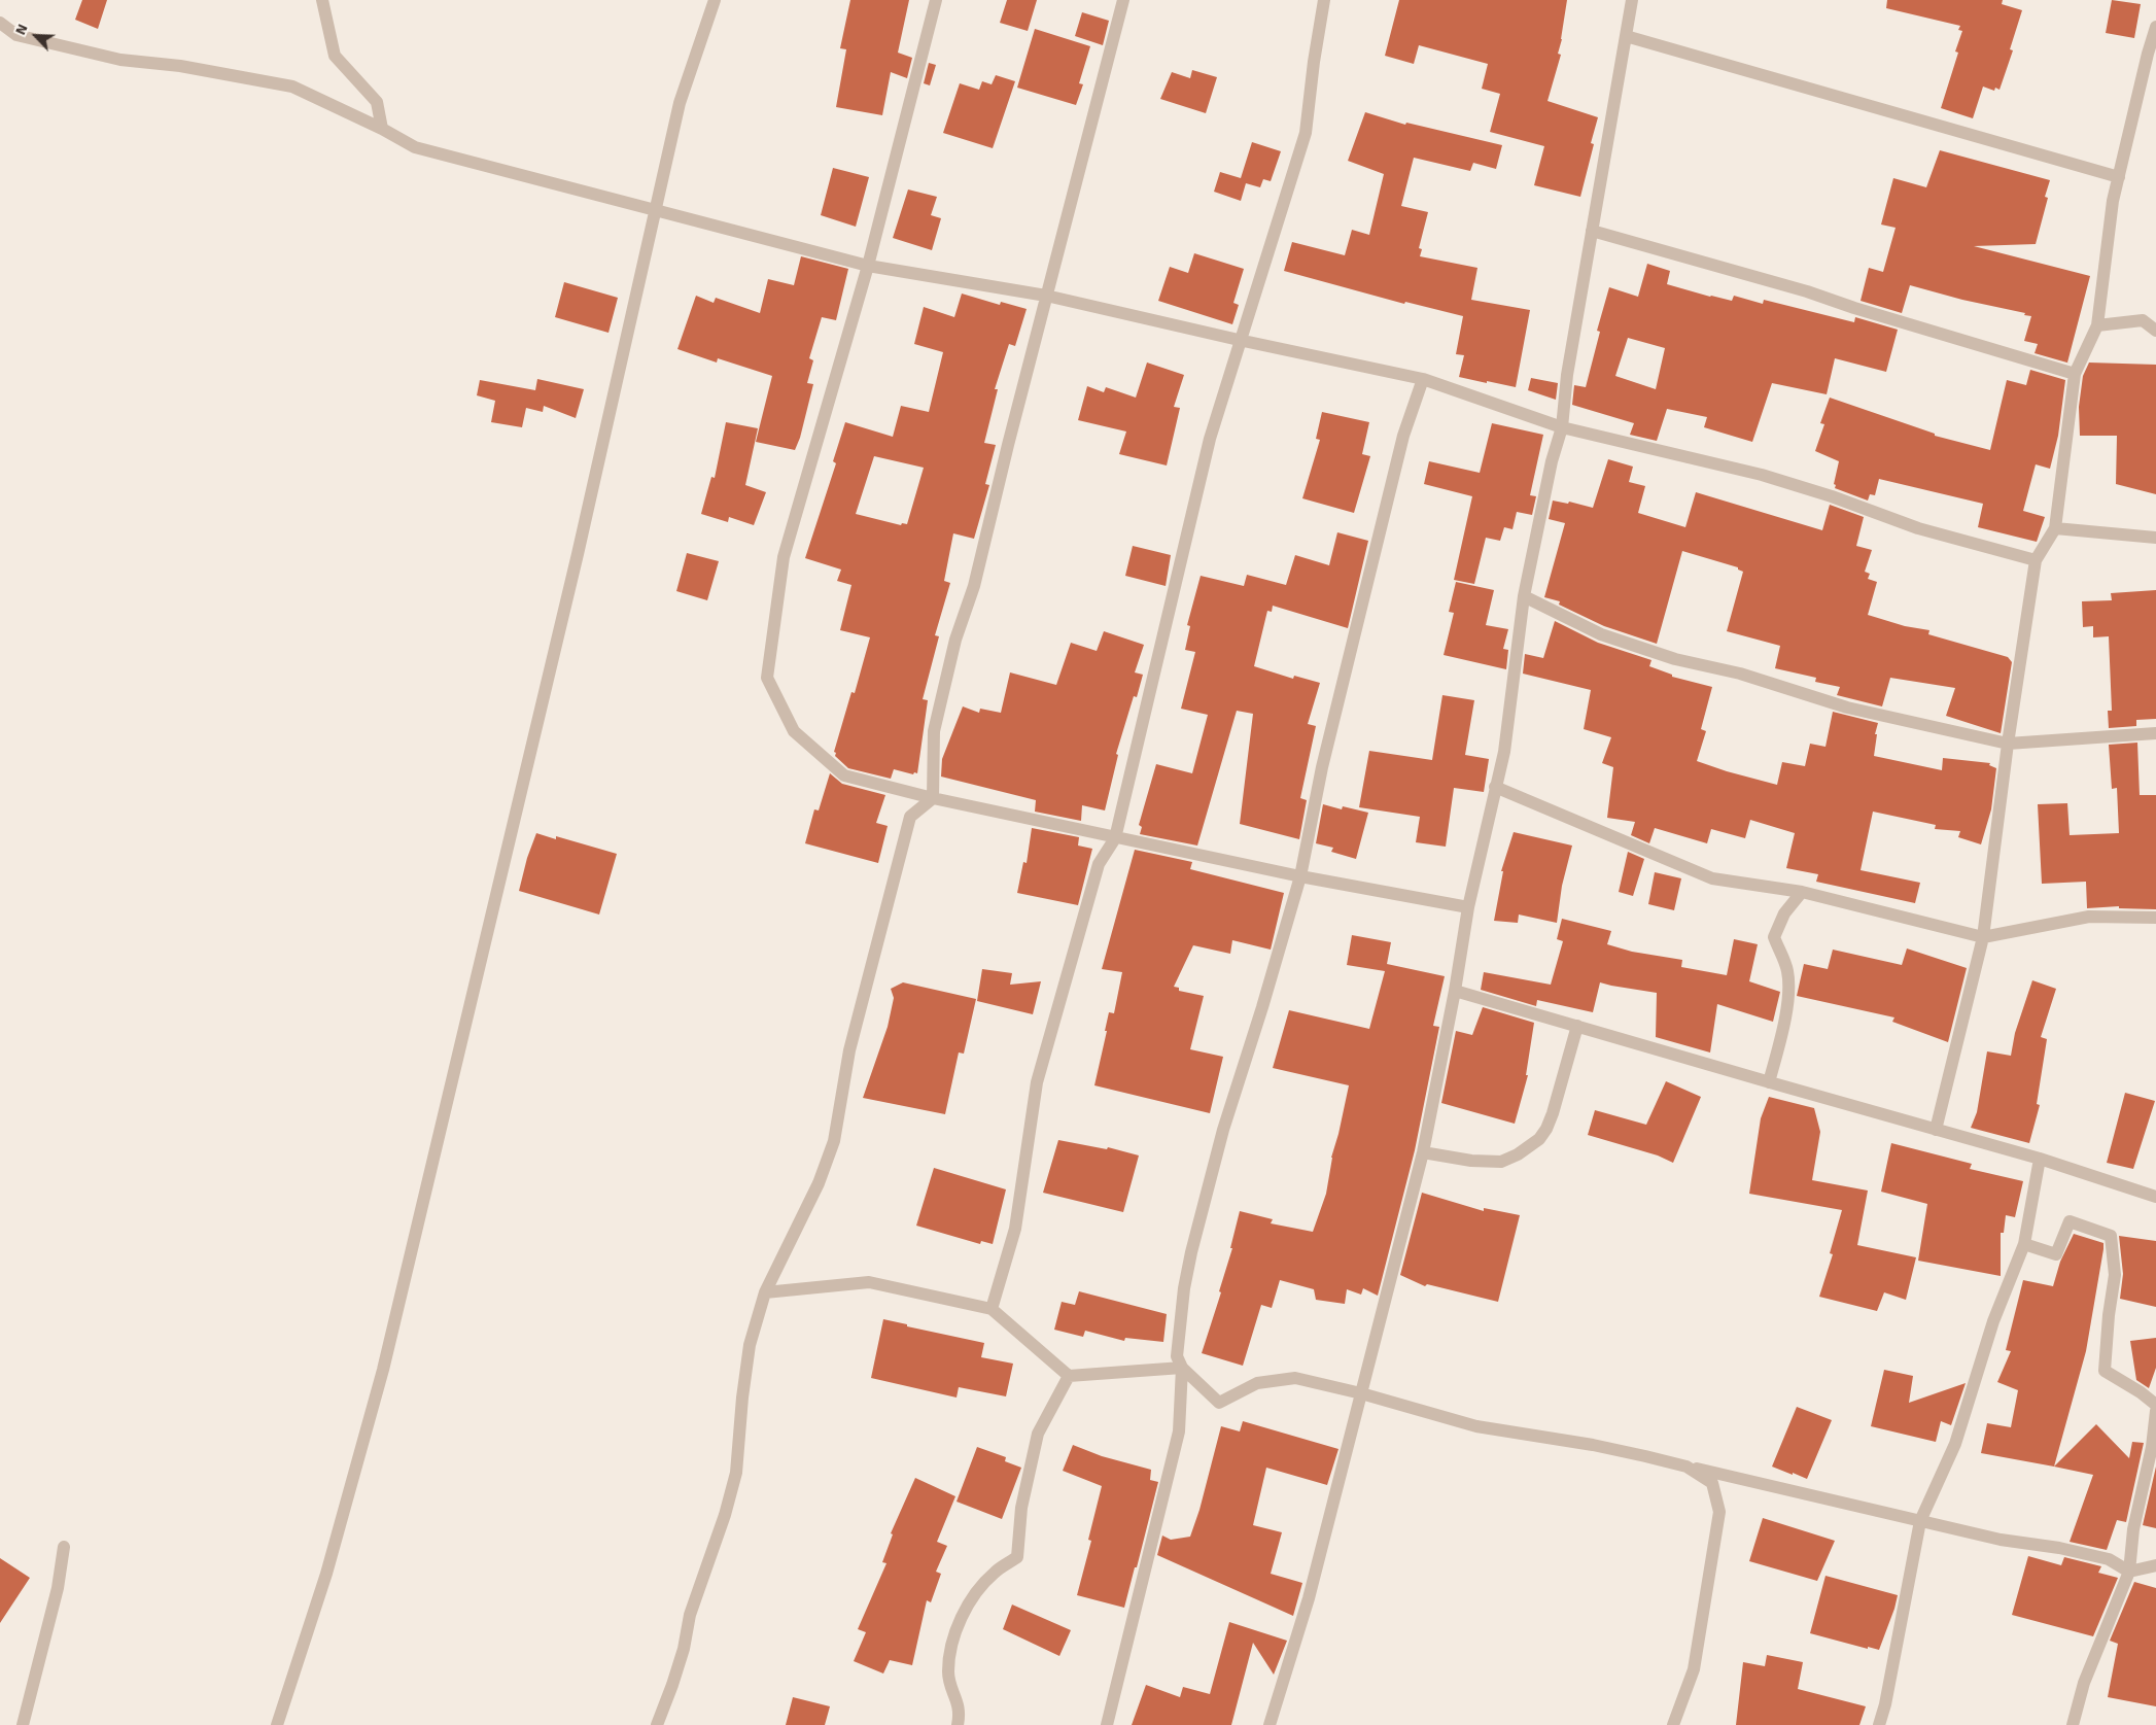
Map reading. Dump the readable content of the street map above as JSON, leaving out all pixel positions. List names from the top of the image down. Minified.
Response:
{"north":"top left"}
